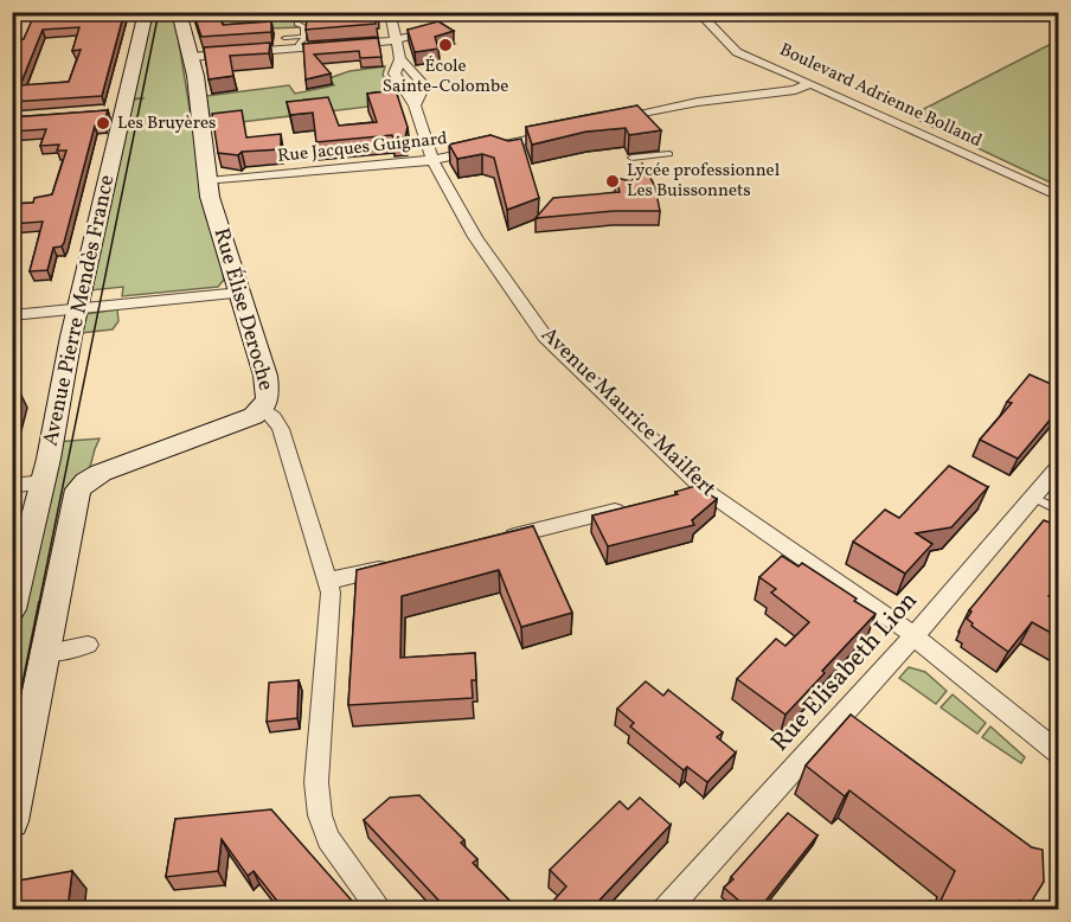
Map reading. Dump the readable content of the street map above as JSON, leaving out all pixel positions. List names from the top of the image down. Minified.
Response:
{"streets":{"main road":["Rue Élise Deroche","Avenue Pierre Mendès France"],"street":["Boulevard Adrienne Bolland","Rue Jacques Guignard","Avenue Maurice Mailfert","Rue Elisabeth Lion"]},"crossings":[["Rue Jacques Guignard","Rue Élise Deroche"],["Rue Jacques Guignard","Avenue Maurice Mailfert"],["Avenue Maurice Mailfert","Rue Elisabeth Lion"]],"places":["École Sainte-Colombe","Les Bruyères","Lycée professionnel Les Buissonnets"]}
